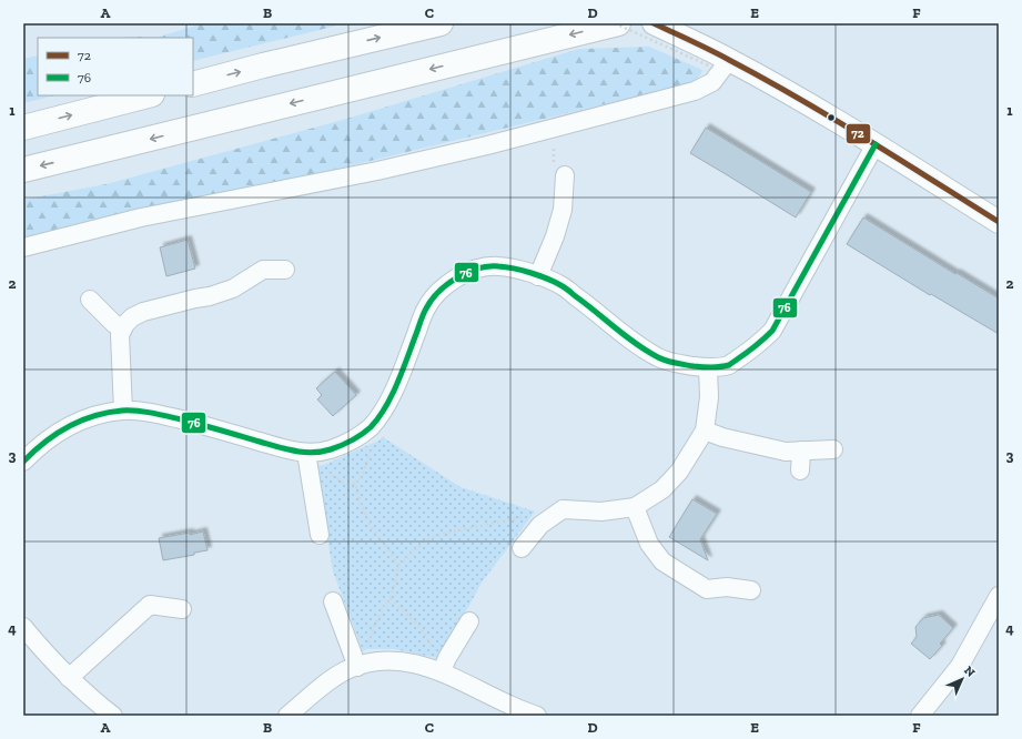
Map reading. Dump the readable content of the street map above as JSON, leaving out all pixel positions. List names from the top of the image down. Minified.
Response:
{"lines":["transit line 72","transit line 76"],"legend":["72","76"],"north":"top right","grid":{"columns":["A","B","C","D","E","F"],"rows":["1","2","3","4"]}}
